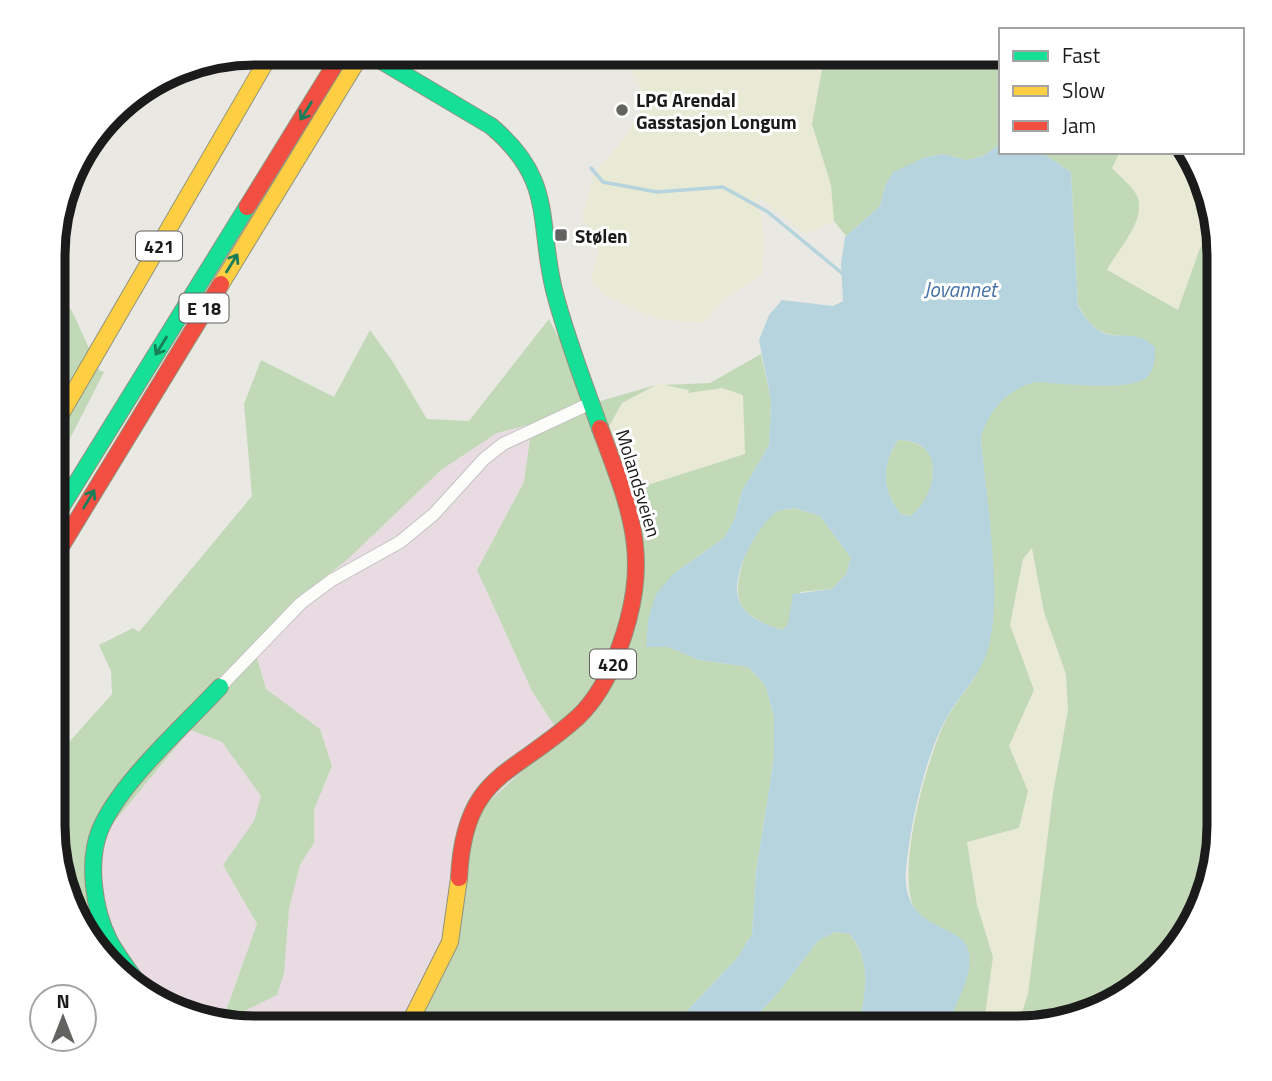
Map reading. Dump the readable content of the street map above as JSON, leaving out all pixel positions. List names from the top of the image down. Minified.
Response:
{"streets":{"main road":["421","E 18","Molandsveien","420"]},"water":["Jovannet"],"places":{"other":["LPG Arendal Gasstasjon Longum"],"transit":["Stølen"]},"legend":["Fast","Slow","Jam"],"north":"top"}
